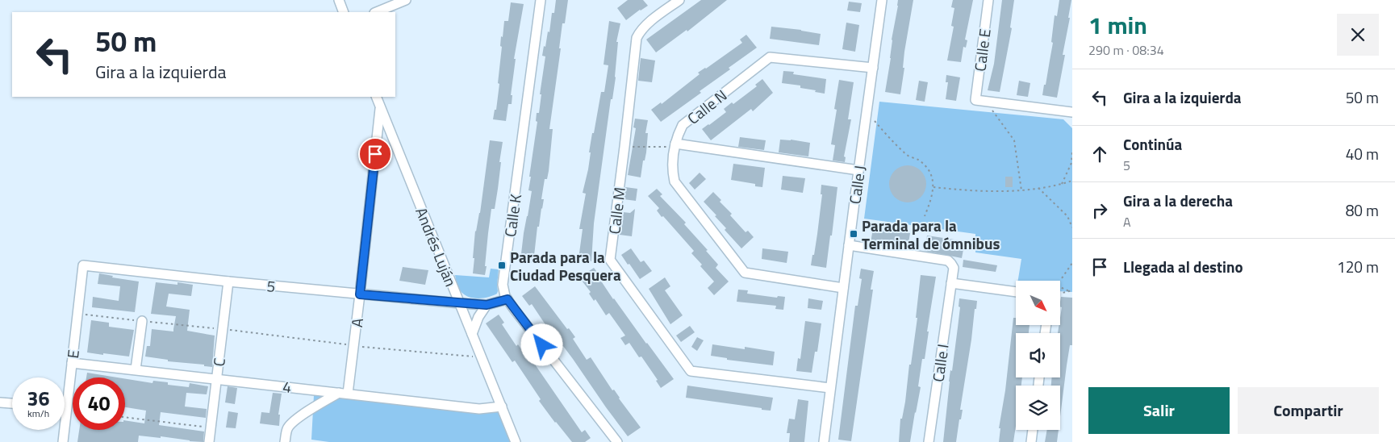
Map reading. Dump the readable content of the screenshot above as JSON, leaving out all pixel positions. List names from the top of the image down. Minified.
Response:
{"streets":{"street":["Calle E","Calle N","Calle J","Calle M","Calle K","Andrés Luján","5","A","E","C","Calle I","4"]},"crossings":[["Calle N","Calle J"],["Calle J","Calle M"],["Calle J","Calle I"],["Calle K","5"],["Andrés Luján","5"],["Andrés Luján","A"],["Andrés Luján","4"],["5","A"],["5","E"],["5","C"],["A","4"],["E","4"],["C","4"]],"places":{"transit":["Parada para la Terminal de ómnibus","Parada para la Ciudad Pesquera"]},"north":"bottom right","page":{"heading":["1 min","290 m · 08:34"],"turn":["50 m","Gira a la izquierda"],"list":[{"name":"Gira a la izquierda","value":"50 m"},{"name":"Continúa","note":"5","value":"40 m"},{"name":"Gira a la derecha","note":"A","value":"80 m"},{"name":"Llegada al destino","value":"120 m"}],"speed":"36 km/h","limit":"40","buttons":["Salir","Compartir"]}}
